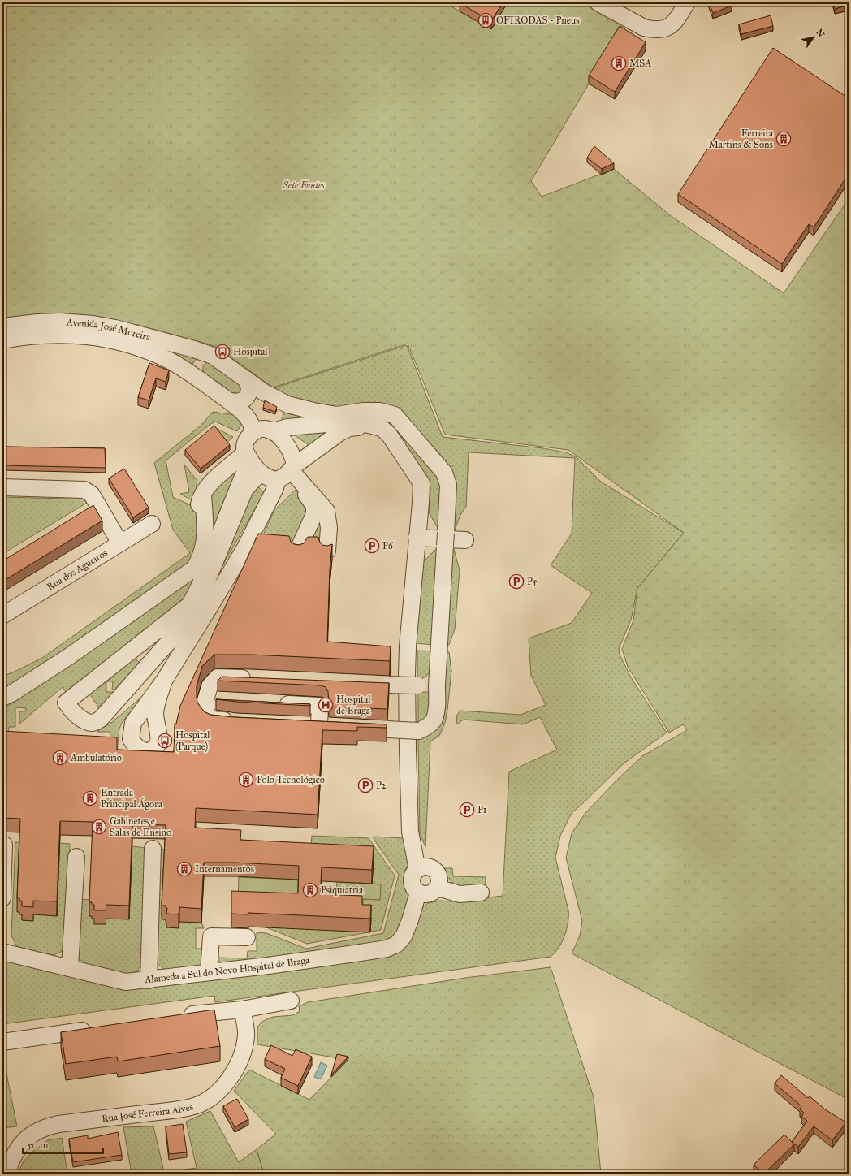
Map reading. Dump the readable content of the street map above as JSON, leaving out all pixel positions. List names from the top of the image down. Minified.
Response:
{"streets":{"street":["Avenida José Moreira","Rua dos Agueiros","Alameda a Sul do Novo Hospital de Braga","Rua José Ferreira Alves"]},"parks":["Sete Fontes"],"places":{"building":["OFIRODAS - Pneus","MSA","Ferreira Martins & Sons","Ambulatório","Polo Tecnológico","Entrada Principal Ágora","Gabinetes e Salas de Ensino","Internamentos","Psiquiatria"],"bus stop":["Hospital","Hospital (Parque)"],"parking":["P6","P5","P2","P1"],"hospital":["Hospital de Braga"]},"scale_bar":"50 m","north":"top right"}
